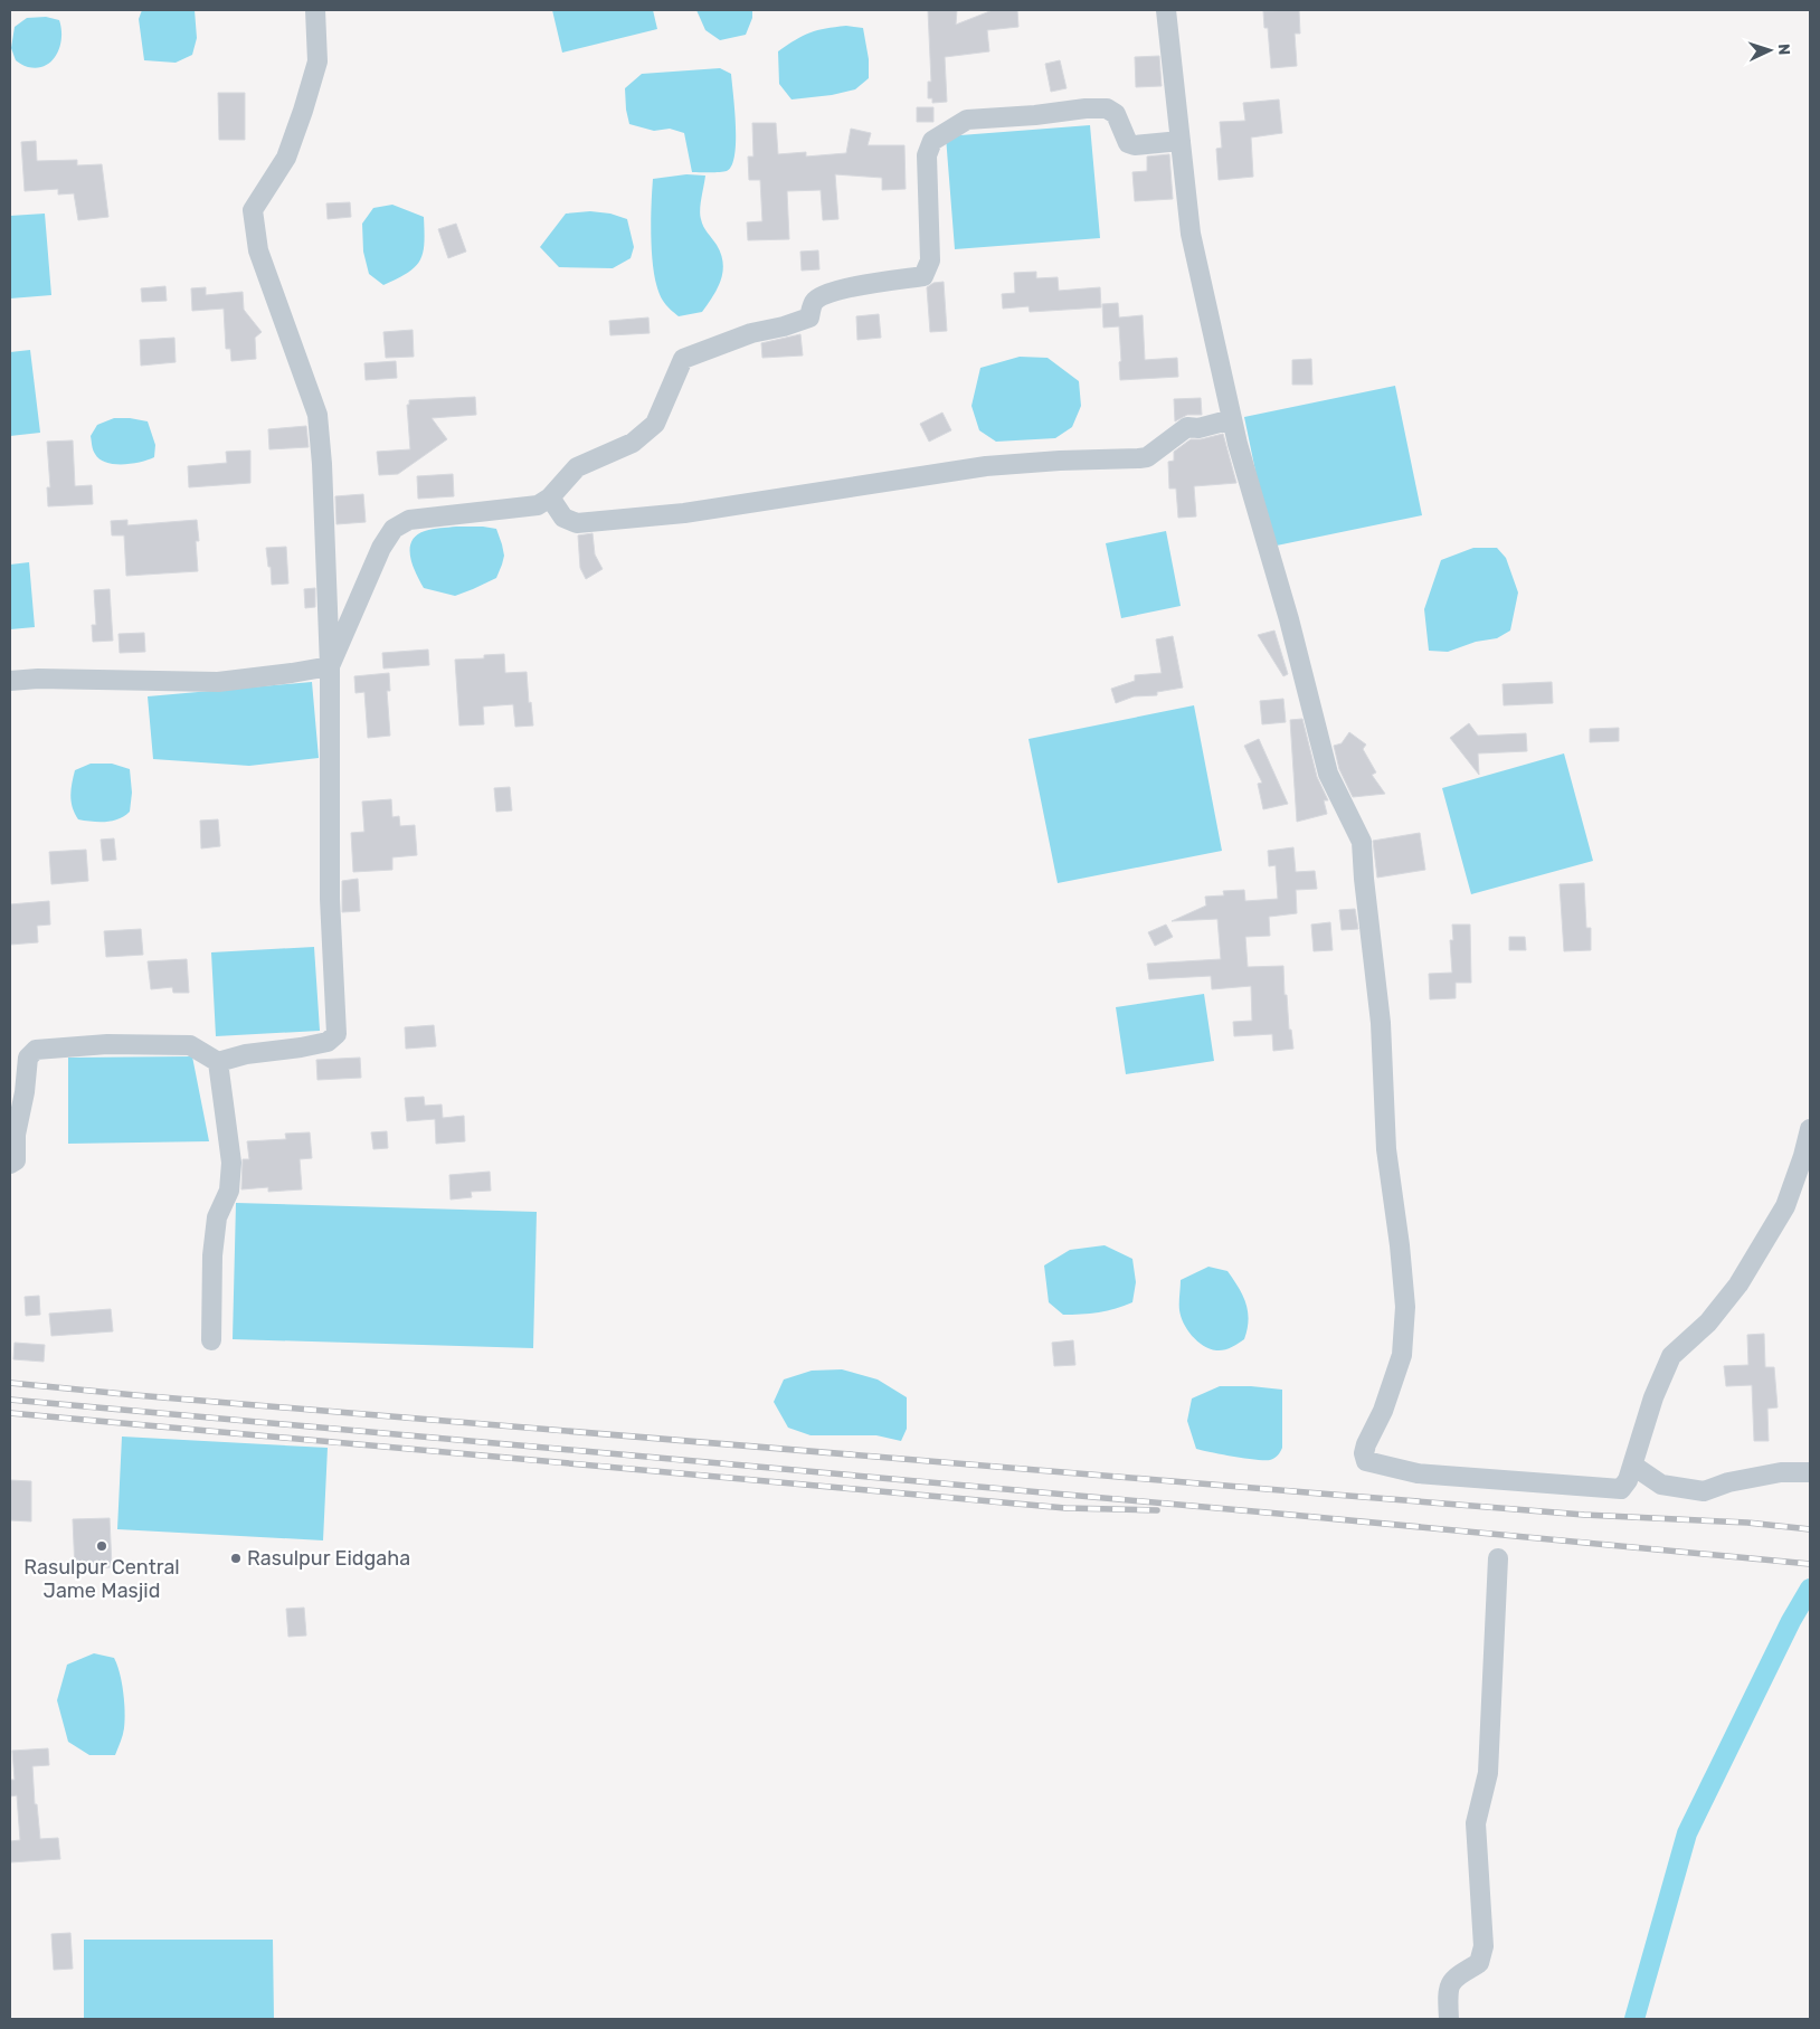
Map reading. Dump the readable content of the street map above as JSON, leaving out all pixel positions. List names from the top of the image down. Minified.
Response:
{"places":["Rasulpur Central Jame Masjid","Rasulpur Eidgaha"],"north":"right"}
